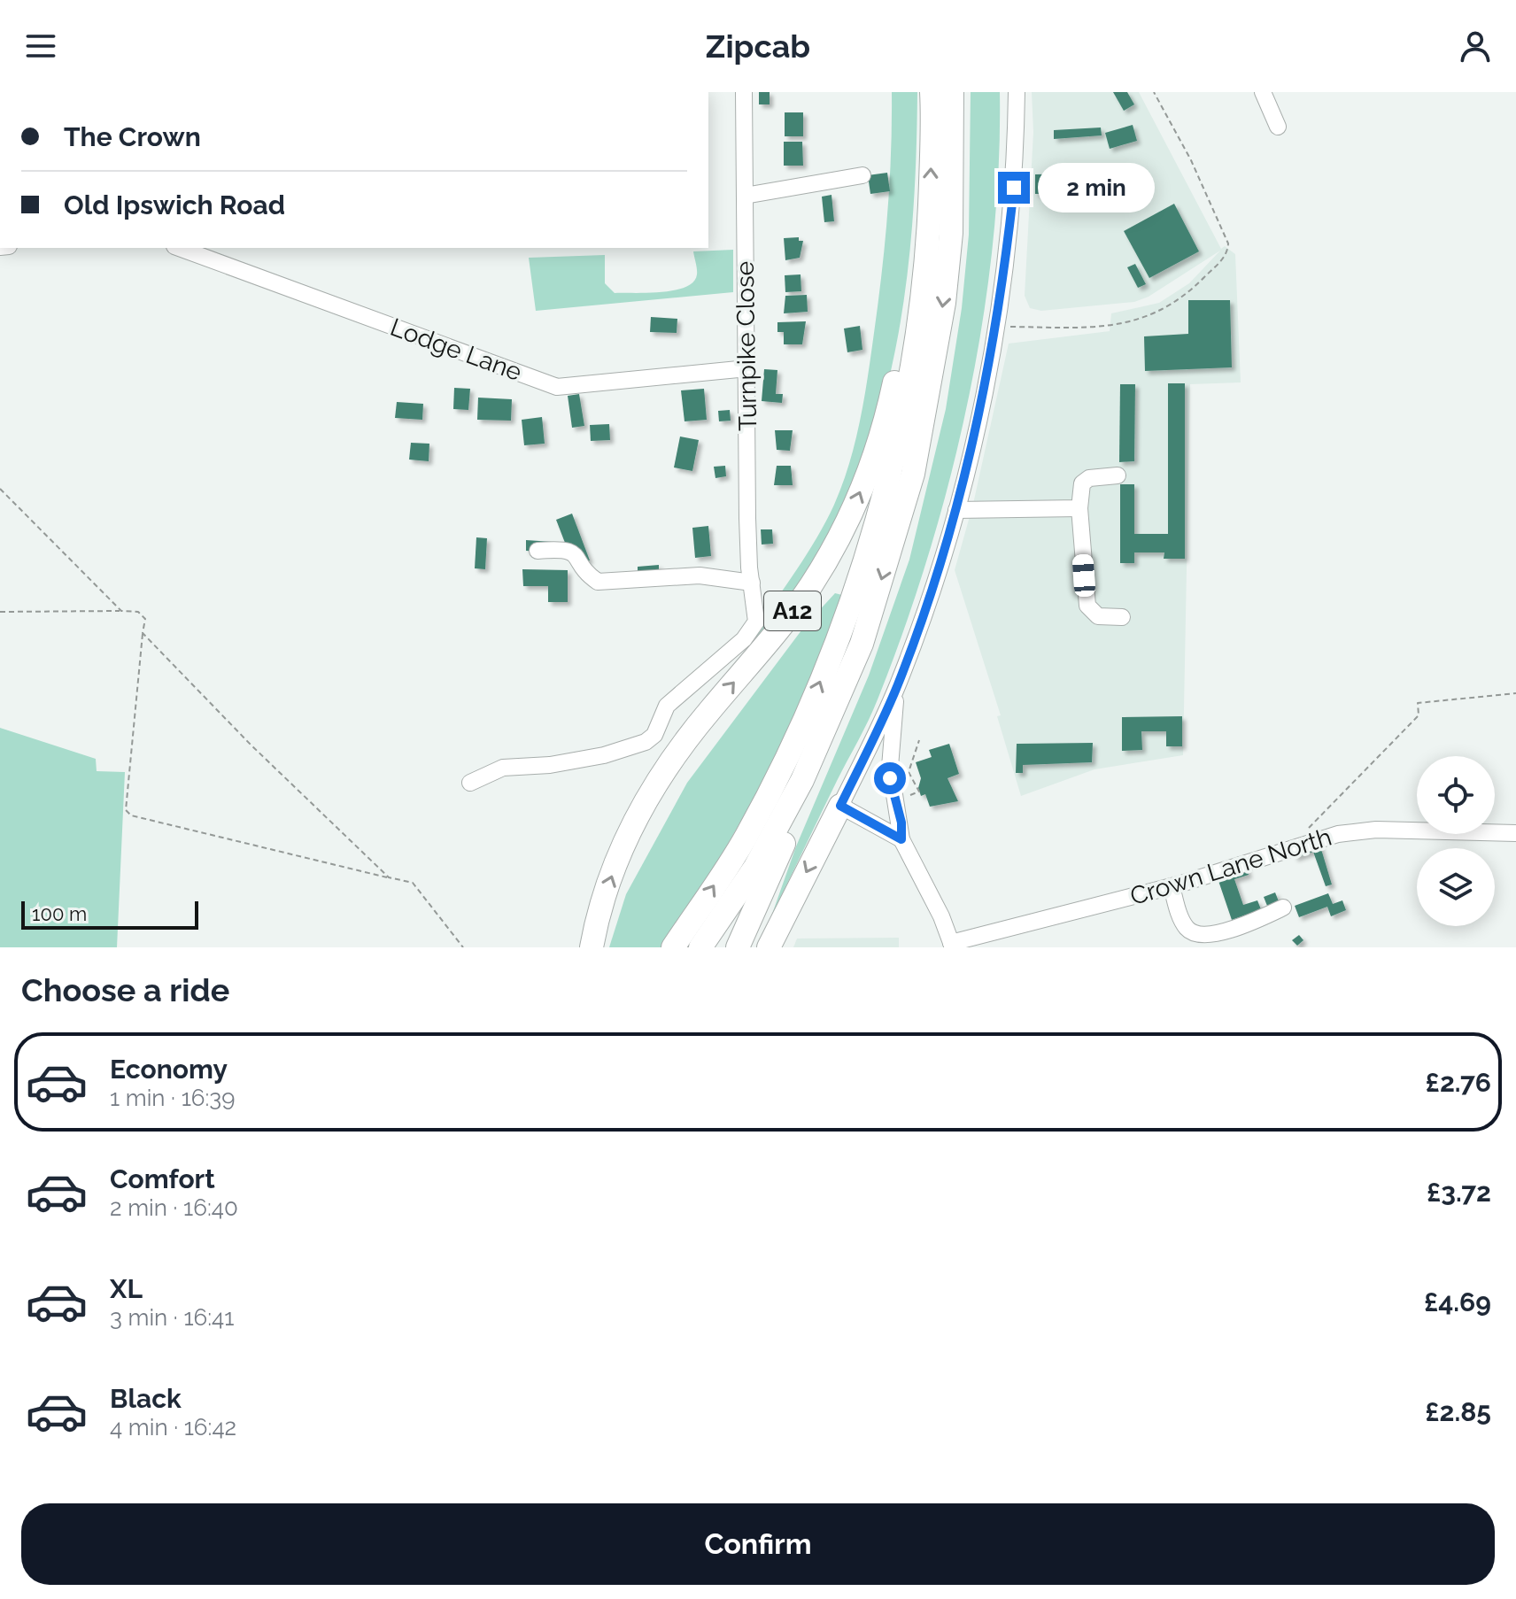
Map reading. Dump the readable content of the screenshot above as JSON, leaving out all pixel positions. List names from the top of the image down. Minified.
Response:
{"streets":{"highway":["A12"],"street":["Turnpike Close","Lodge Lane","Crown Lane North"]},"crossings":[["Turnpike Close","Lodge Lane"]],"scale_bar":"100 m","page":{"header":"Zipcab","banner":["The Crown","Old Ipswich Road"],"bubble":"2 min","scale":"100 m","heading":"Choose a ride","list":[{"name":"Economy","note":"1 min · 16:39","value":"£2.76"},{"name":"Comfort","note":"2 min · 16:40","value":"£3.72"},{"name":"XL","note":"3 min · 16:41","value":"£4.69"},{"name":"Black","note":"4 min · 16:42","value":"£2.85"}],"buttons":"Confirm"}}
